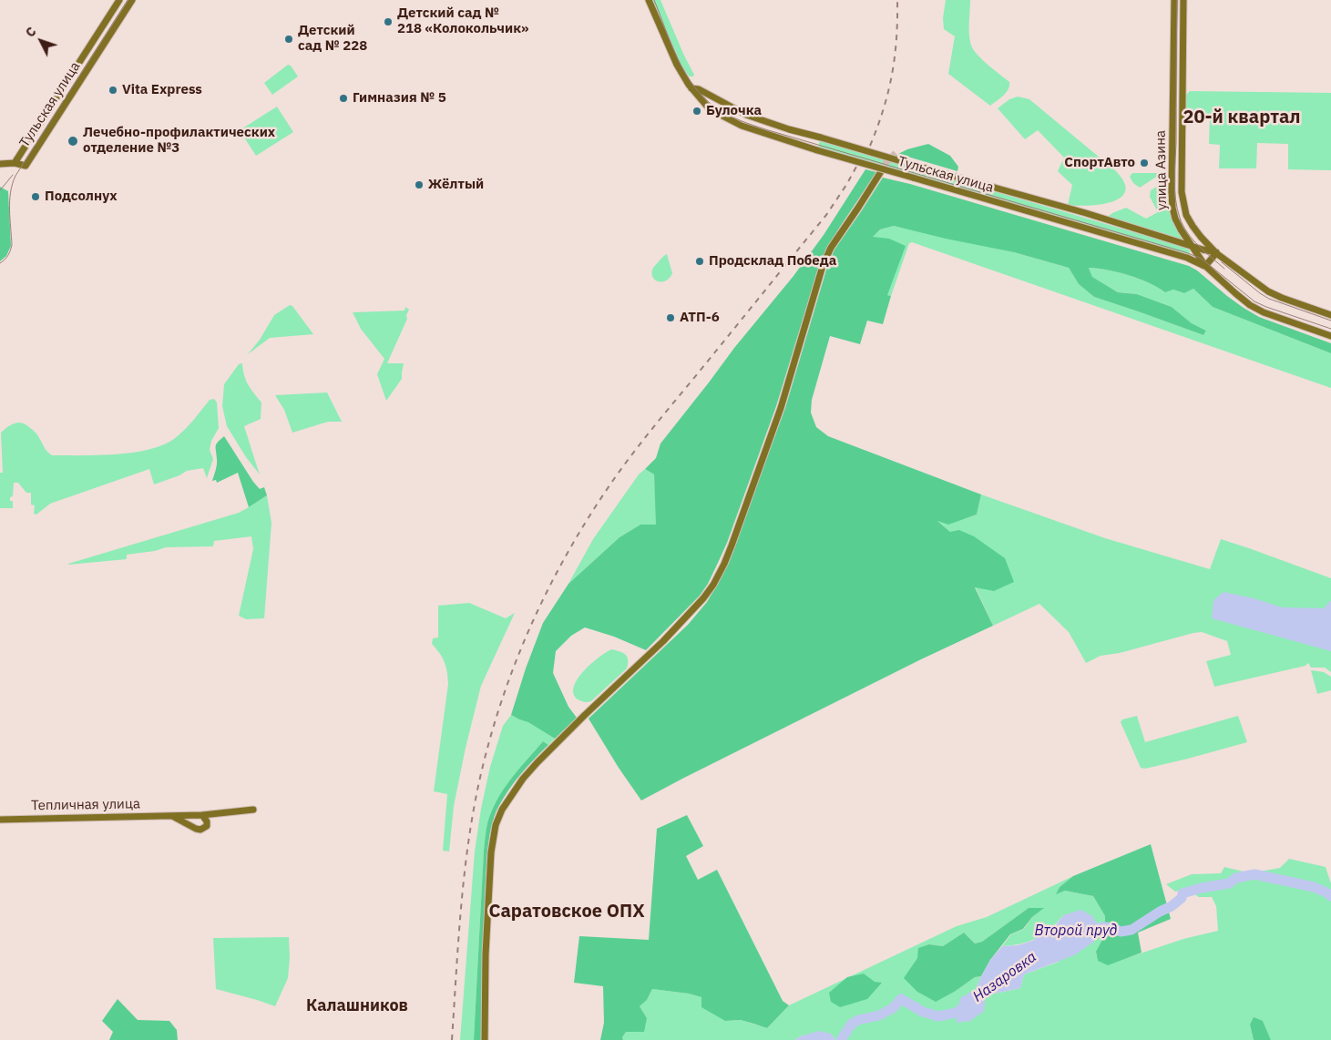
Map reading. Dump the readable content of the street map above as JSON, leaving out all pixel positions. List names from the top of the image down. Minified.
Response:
{"streets":{"street":["Тульская улица","улица Азина","Тепличная улица"]},"crossings":[["Тульская улица","улица Азина"]],"districts":["20-й квартал","Саратовское ОПХ","Калашников"],"water":["Второй пруд","Назаровка"],"places":["Детский сад № 218 «Колокольчик»","Детский сад № 228","Vita Express","Гимназия № 5","Булочка","Лечебно-профилактических отделение №3","СпортАвто","Жёлтый","Подсолнух","Продсклад Победа","АТП-6"],"north":"top left"}
